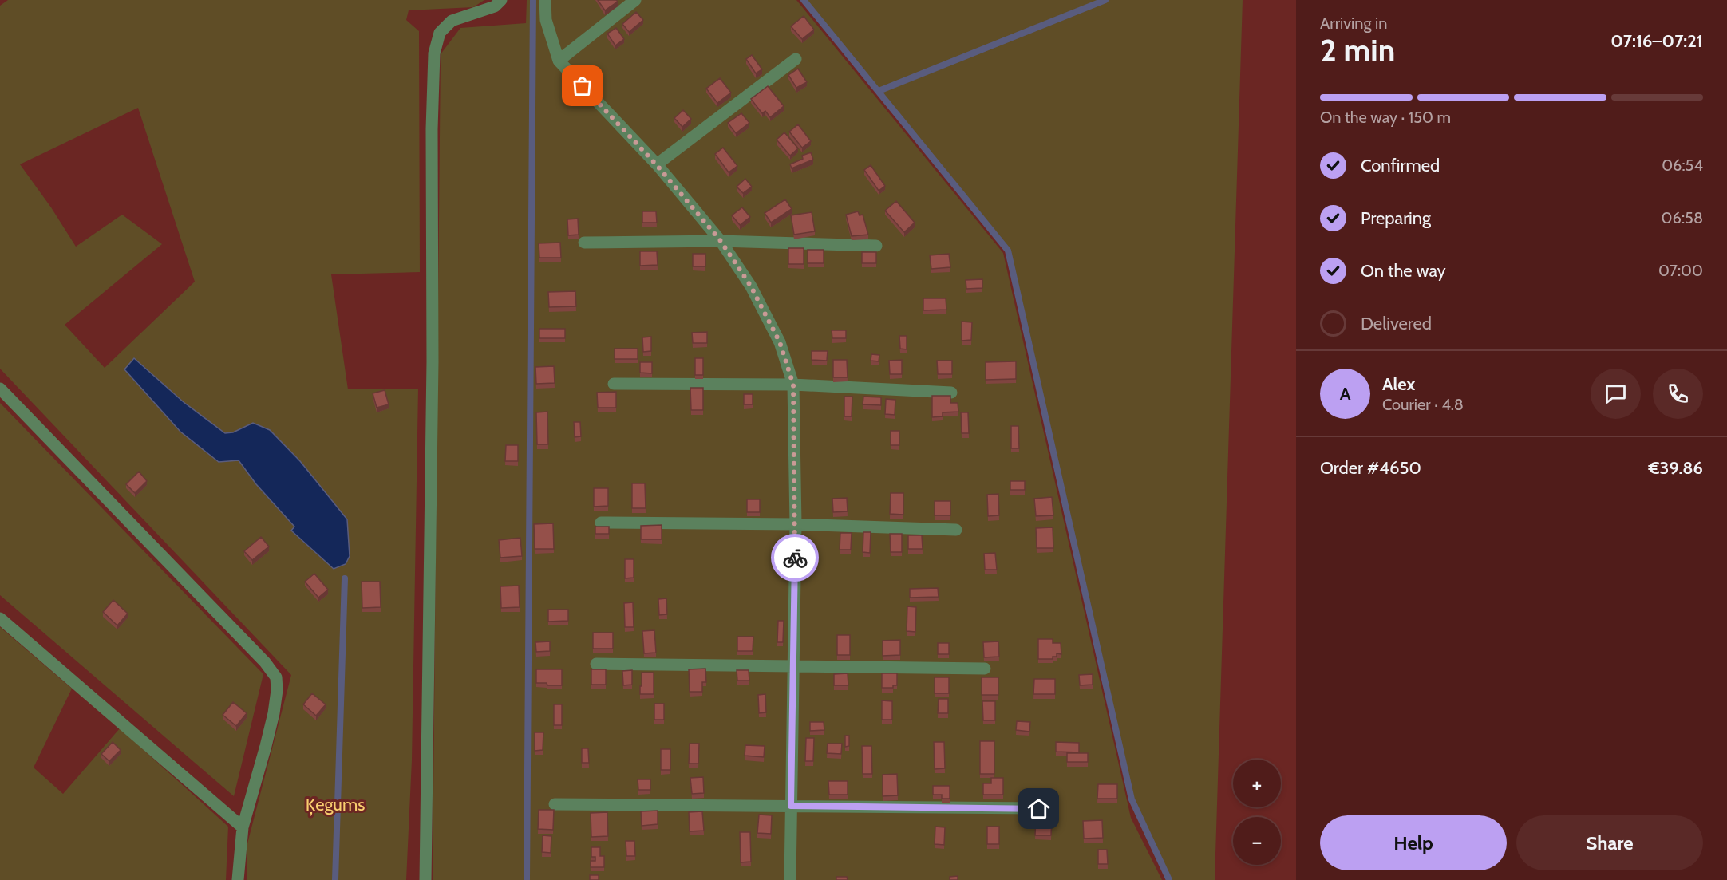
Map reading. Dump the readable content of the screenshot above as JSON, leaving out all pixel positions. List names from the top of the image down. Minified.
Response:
{"parks":["Ķegums"],"page":{"heading":["2 min","Arriving in","07:16–07:21"],"panel":["Alex","Courier · 4.8","Order #4650","€39.86"],"bar":"On the way · 150 m","list":[["Confirmed","06:54"],["Preparing","06:58"],["On the way","07:00"],"Delivered"],"round":"A","map_buttons":["+","−"],"buttons":["Help","Share"]}}
